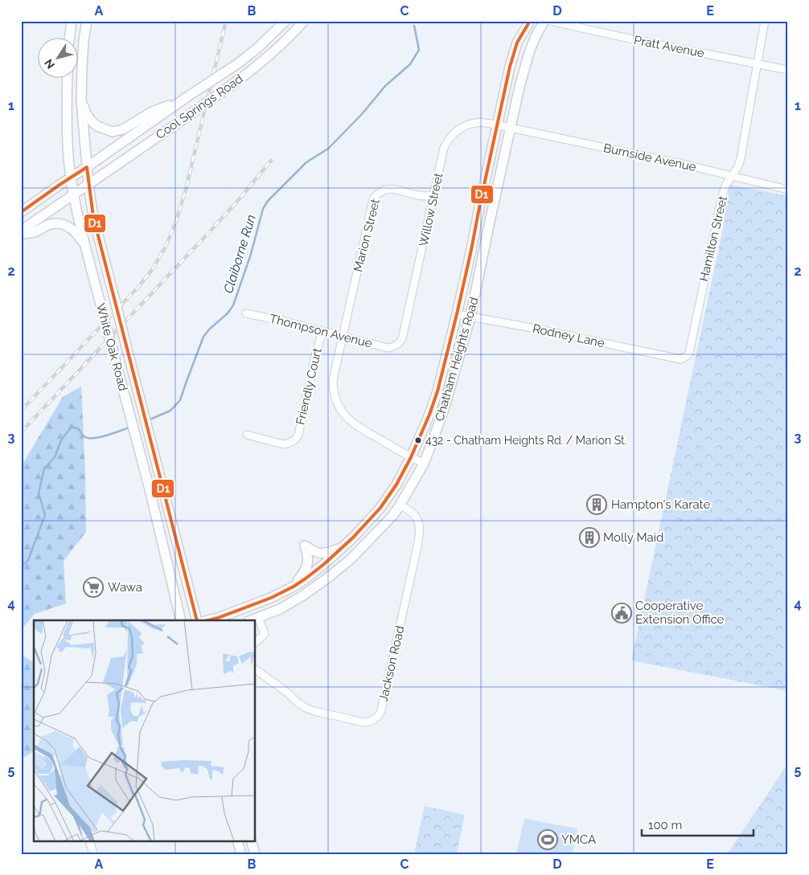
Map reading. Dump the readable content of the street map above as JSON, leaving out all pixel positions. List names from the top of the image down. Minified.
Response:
{"streets":{"main road":["Cool Springs Road","White Oak Road","Chatham Heights Road"],"street":["Pratt Avenue","Burnside Avenue","Willow Street","Marion Street","Hamilton Street","Thompson Avenue","Rodney Lane","Friendly Court","Jackson Road"]},"crossings":[["Pratt Avenue","Hamilton Street"],["Cool Springs Road","White Oak Road"],["Burnside Avenue","Willow Street"],["Burnside Avenue","Hamilton Street"],["Burnside Avenue","Chatham Heights Road"],["Willow Street","Marion Street"],["Willow Street","Thompson Avenue"],["Willow Street","Chatham Heights Road"],["Marion Street","Thompson Avenue"],["Hamilton Street","Rodney Lane"],["Thompson Avenue","Friendly Court"],["Rodney Lane","Chatham Heights Road"],["Chatham Heights Road","Jackson Road"]],"water":["Claiborne Run"],"places":{"other":["432 - Chatham Heights Rd. / Marion St."],"building":["Hampton's Karate","Molly Maid"],"supermarket":["Wawa"],"public building":["Cooperative Extension Office"],"sports":["YMCA"]},"lines":["transit line D1"],"scale_bar":"100 m","north":"bottom left","grid":{"columns":["A","B","C","D","E"],"rows":["1","2","3","4","5"]}}
